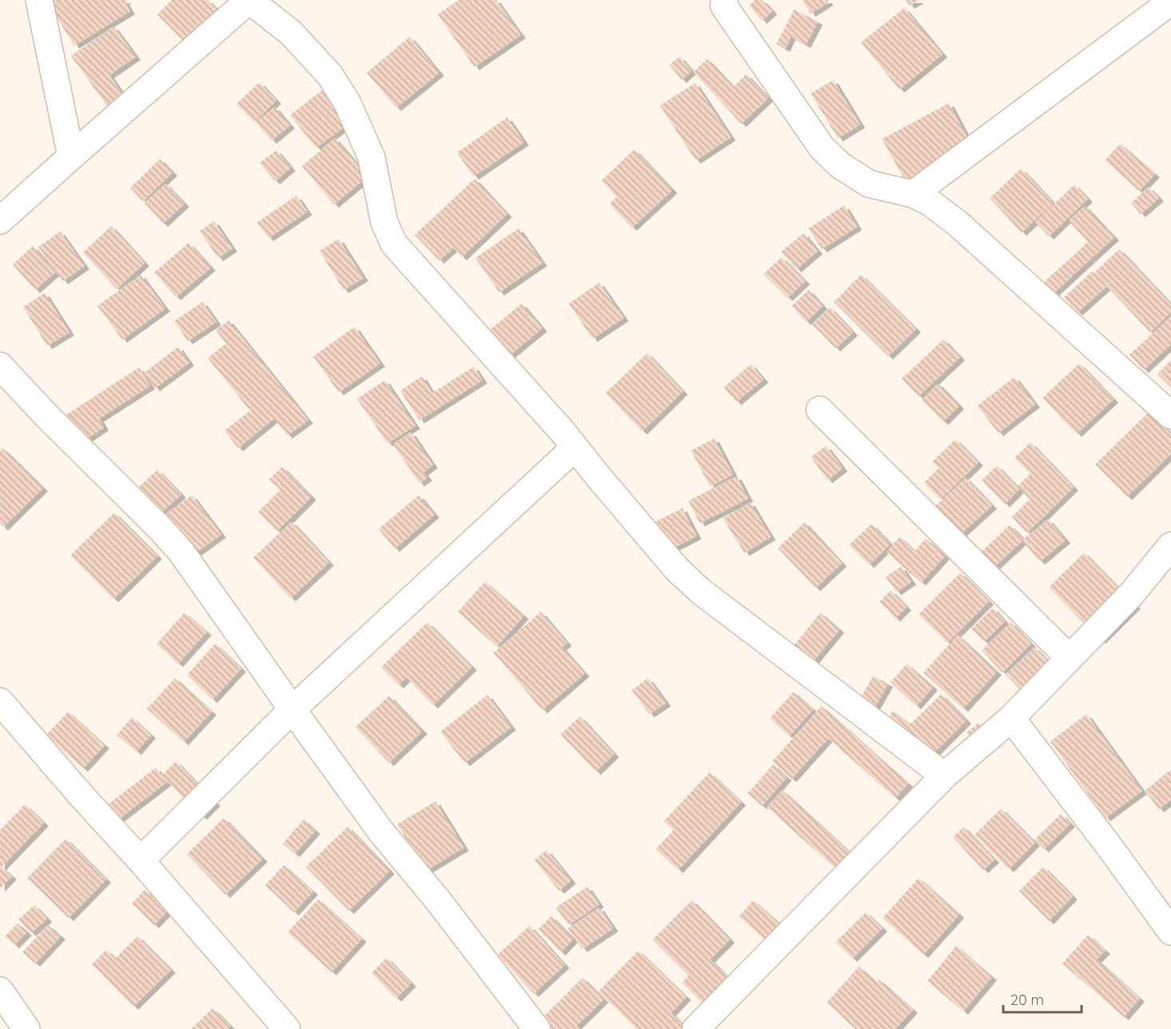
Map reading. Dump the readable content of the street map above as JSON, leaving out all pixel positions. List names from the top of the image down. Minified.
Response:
{"scale_bar":"20 m"}
